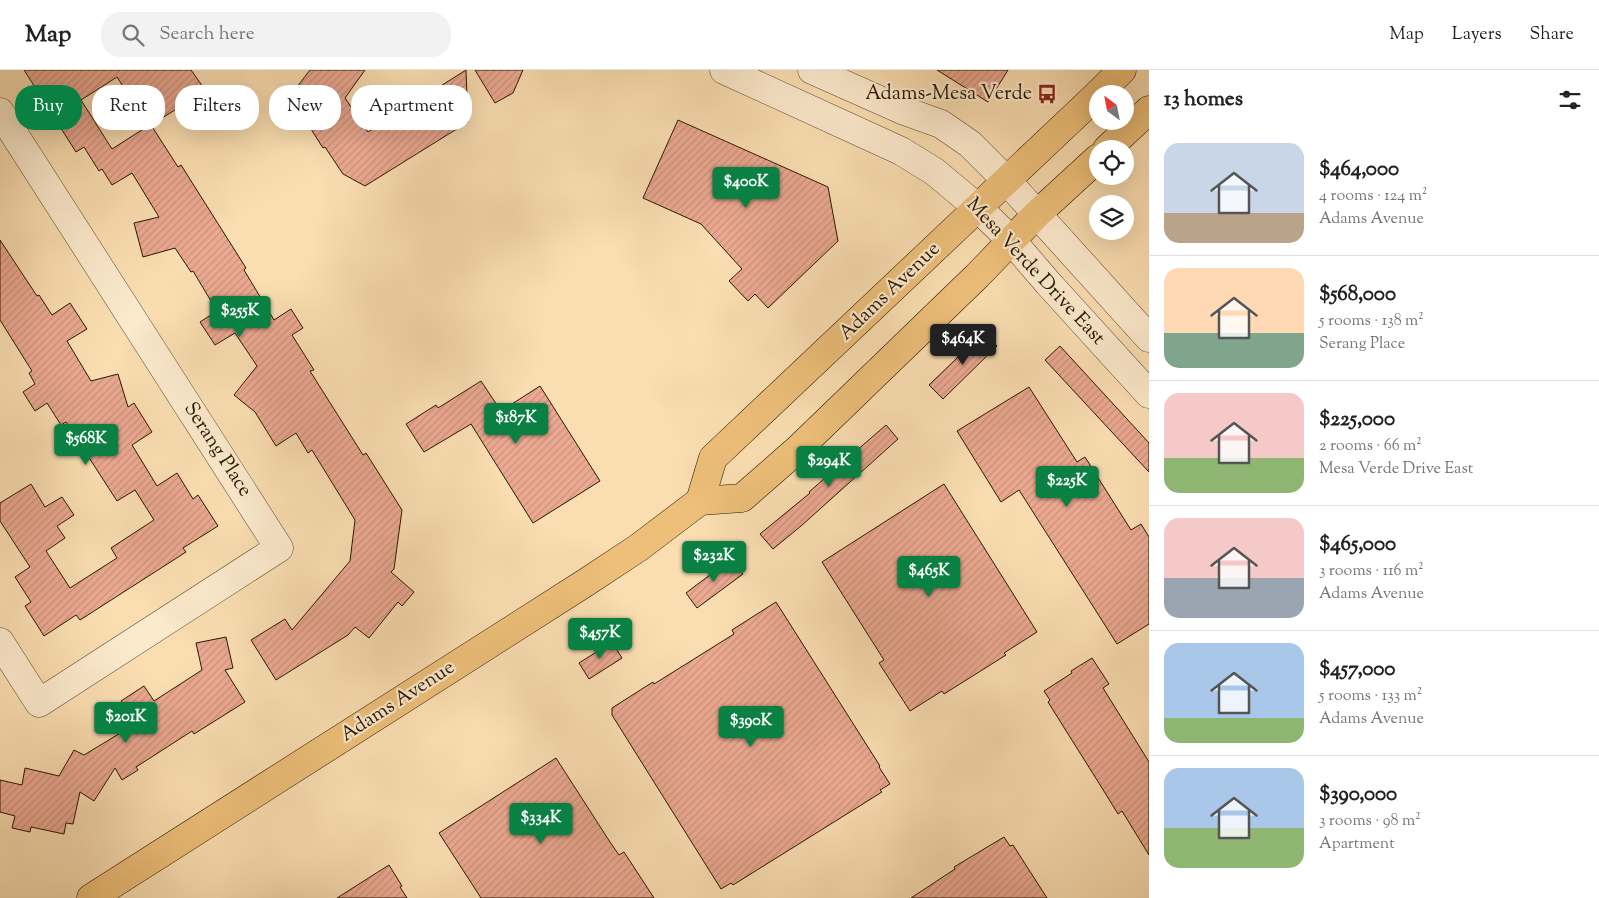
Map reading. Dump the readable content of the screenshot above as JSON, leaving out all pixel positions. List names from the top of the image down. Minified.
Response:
{"streets":{"main road":["Adams Avenue"],"street":["Mesa Verde Drive East","Serang Place"]},"crossings":[["Mesa Verde Drive East","Adams Avenue"]],"places":{"bus stop":["Adams-Mesa Verde"]},"north":"top left","page":{"header":"Map","search":"Search here","nav":["Map","Layers","Share"],"heading":"13 homes","chip":["Buy","Rent","Filters","New","Apartment"],"list":[{"name":"$464,000","note":"4 rooms · 124 m² · Adams Avenue"},{"name":"$568,000","note":"5 rooms · 138 m² · Serang Place"},{"name":"$225,000","note":"2 rooms · 66 m² · Mesa Verde Drive East"},{"name":"$465,000","note":"3 rooms · 116 m² · Adams Avenue"},{"name":"$457,000","note":"5 rooms · 133 m² · Adams Avenue"},{"name":"$390,000","note":"3 rooms · 98 m² · Apartment"}],"price":["$400K","$255K","$464K","$187K","$568K","$294K","$225K","$232K","$465K","$457K","$201K","$390K","$334K"]}}
